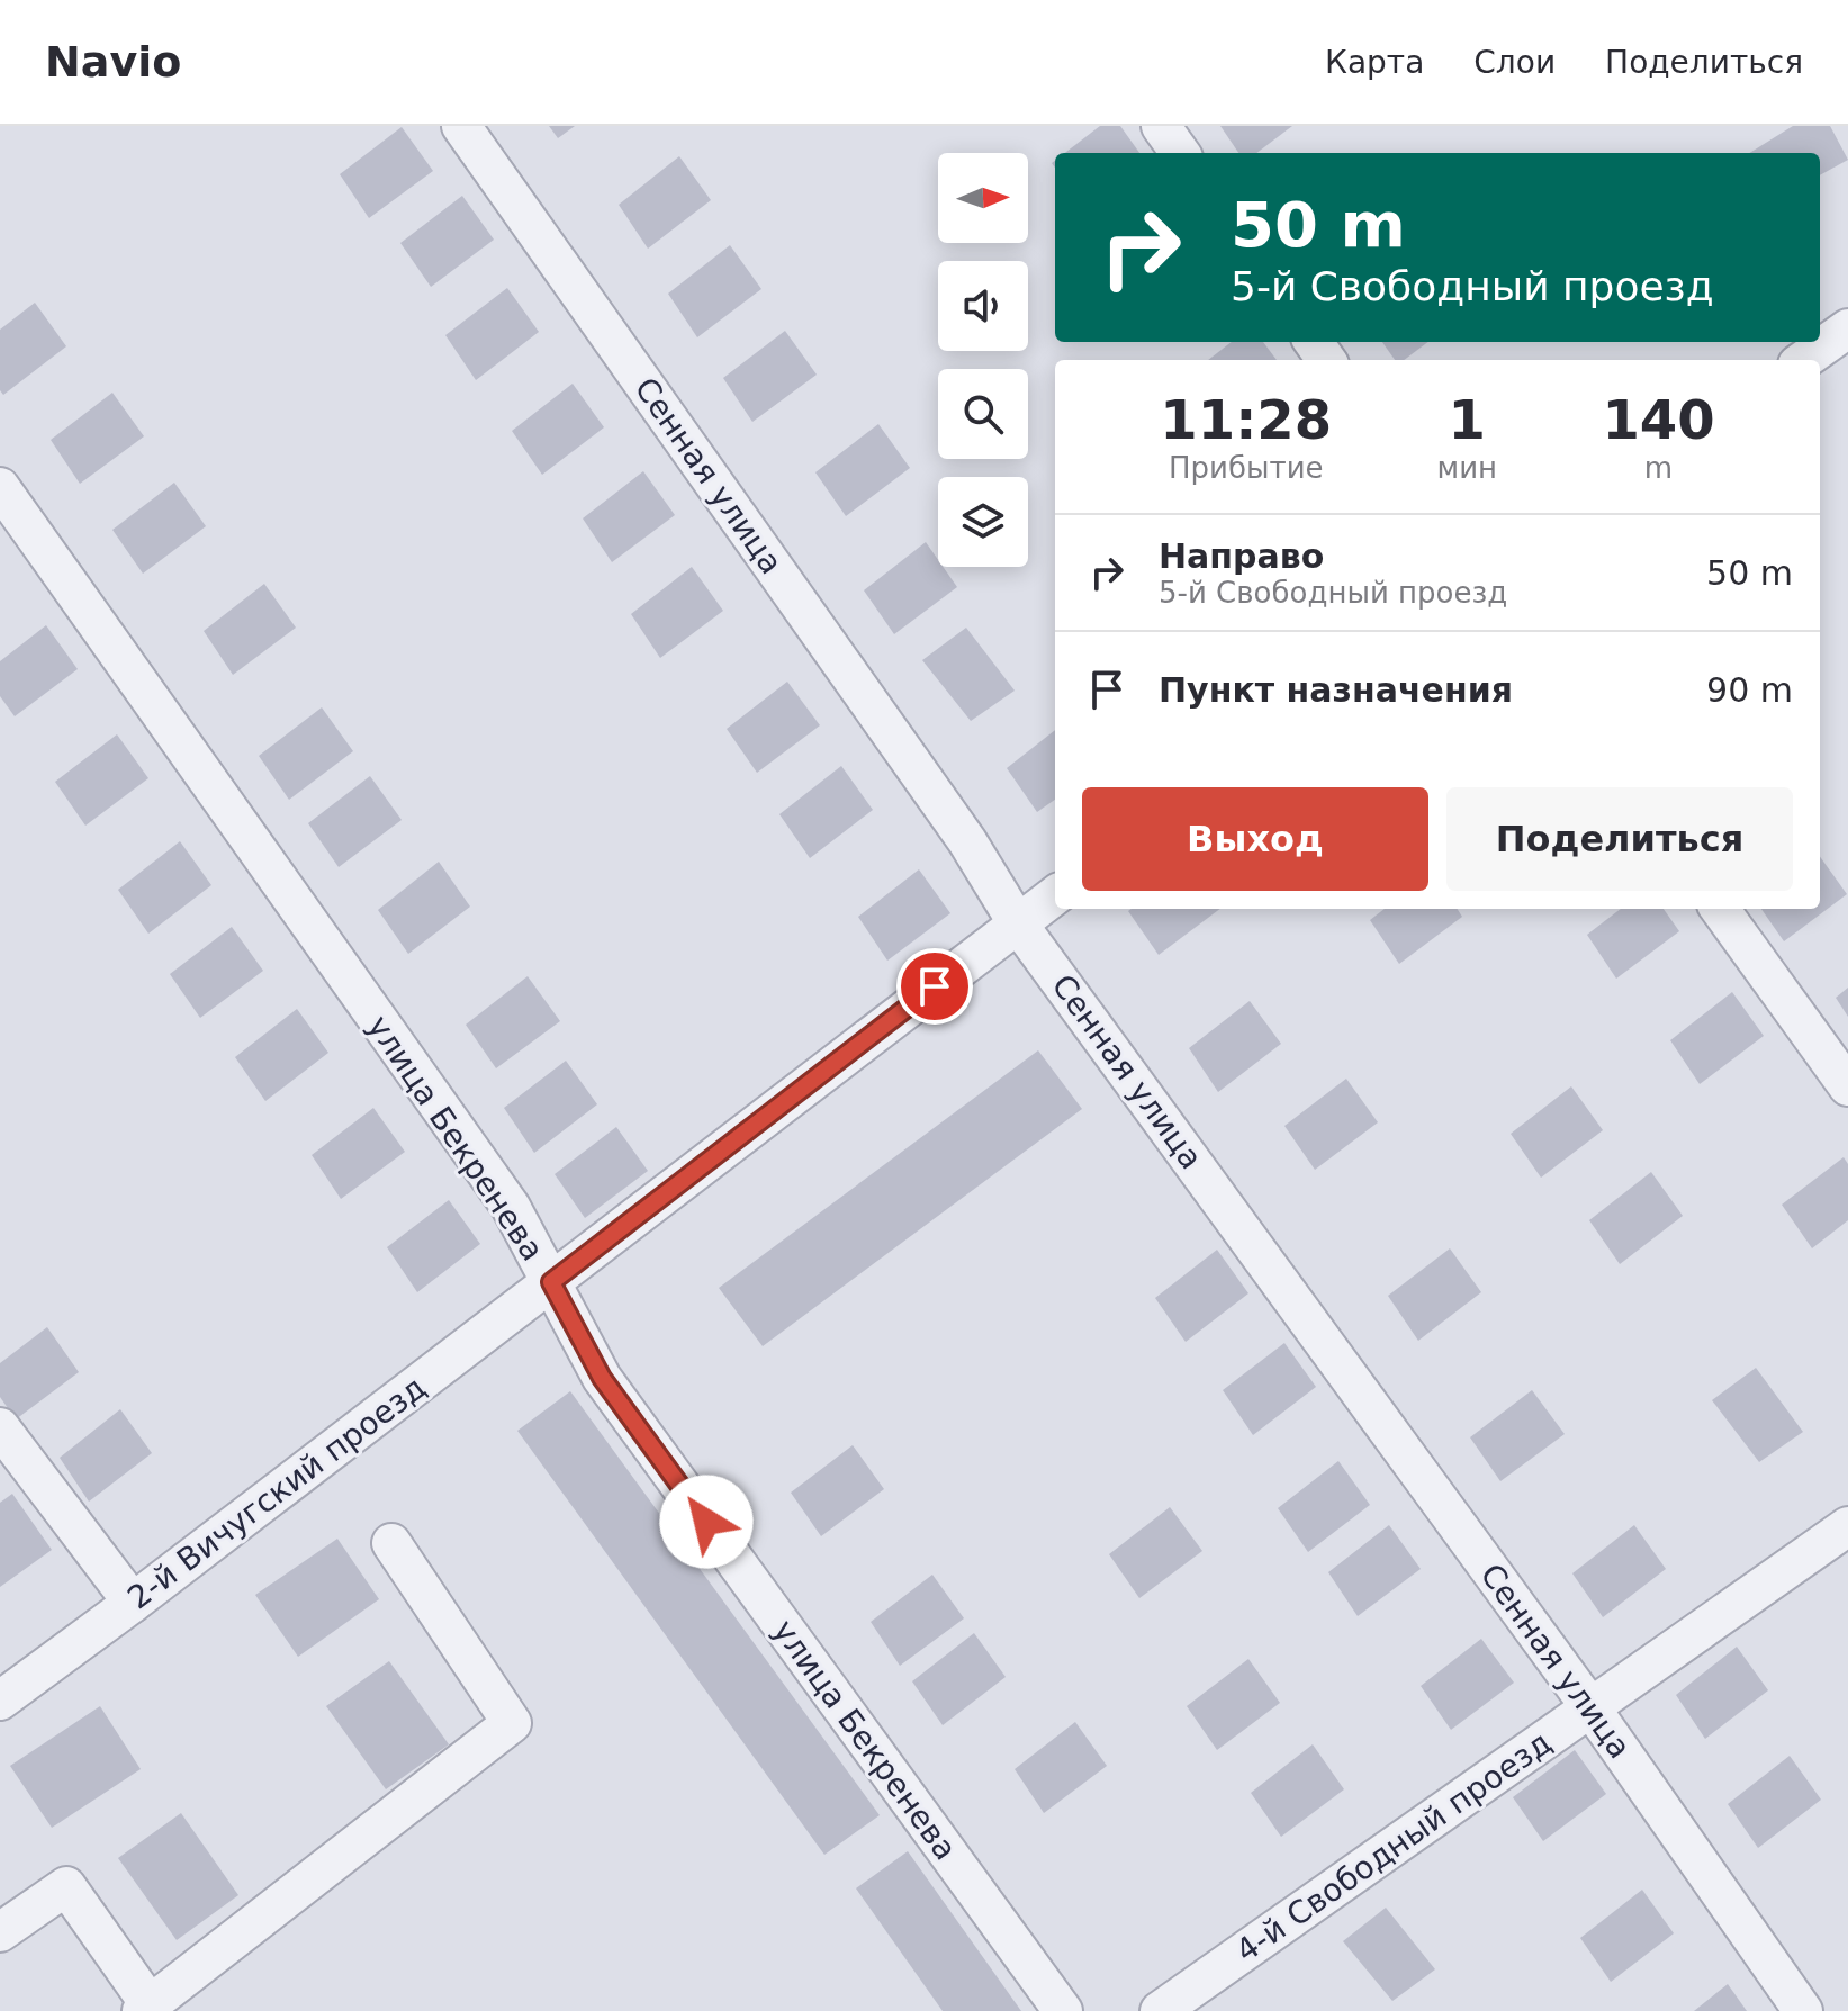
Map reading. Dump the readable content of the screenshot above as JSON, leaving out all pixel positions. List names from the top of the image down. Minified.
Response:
{"streets":{"street":["Сенная улица","улица Бекренева","2-й Вичугский проезд","4-й Свободный проезд"]},"crossings":[["Сенная улица","2-й Вичугский проезд"],["Сенная улица","4-й Свободный проезд"],["улица Бекренева","2-й Вичугский проезд"]],"north":"right","page":{"header":"Navio","nav":["Карта","Слои","Поделиться"],"turn":["50 m","5-й Свободный проезд"],"eta":["11:28","Прибытие","1","мин","140","m"],"list":[{"name":"Направо","note":"5-й Свободный проезд","value":"50 m"},{"name":"Пункт назначения","value":"90 m"}],"buttons":["Выход","Поделиться"]}}
